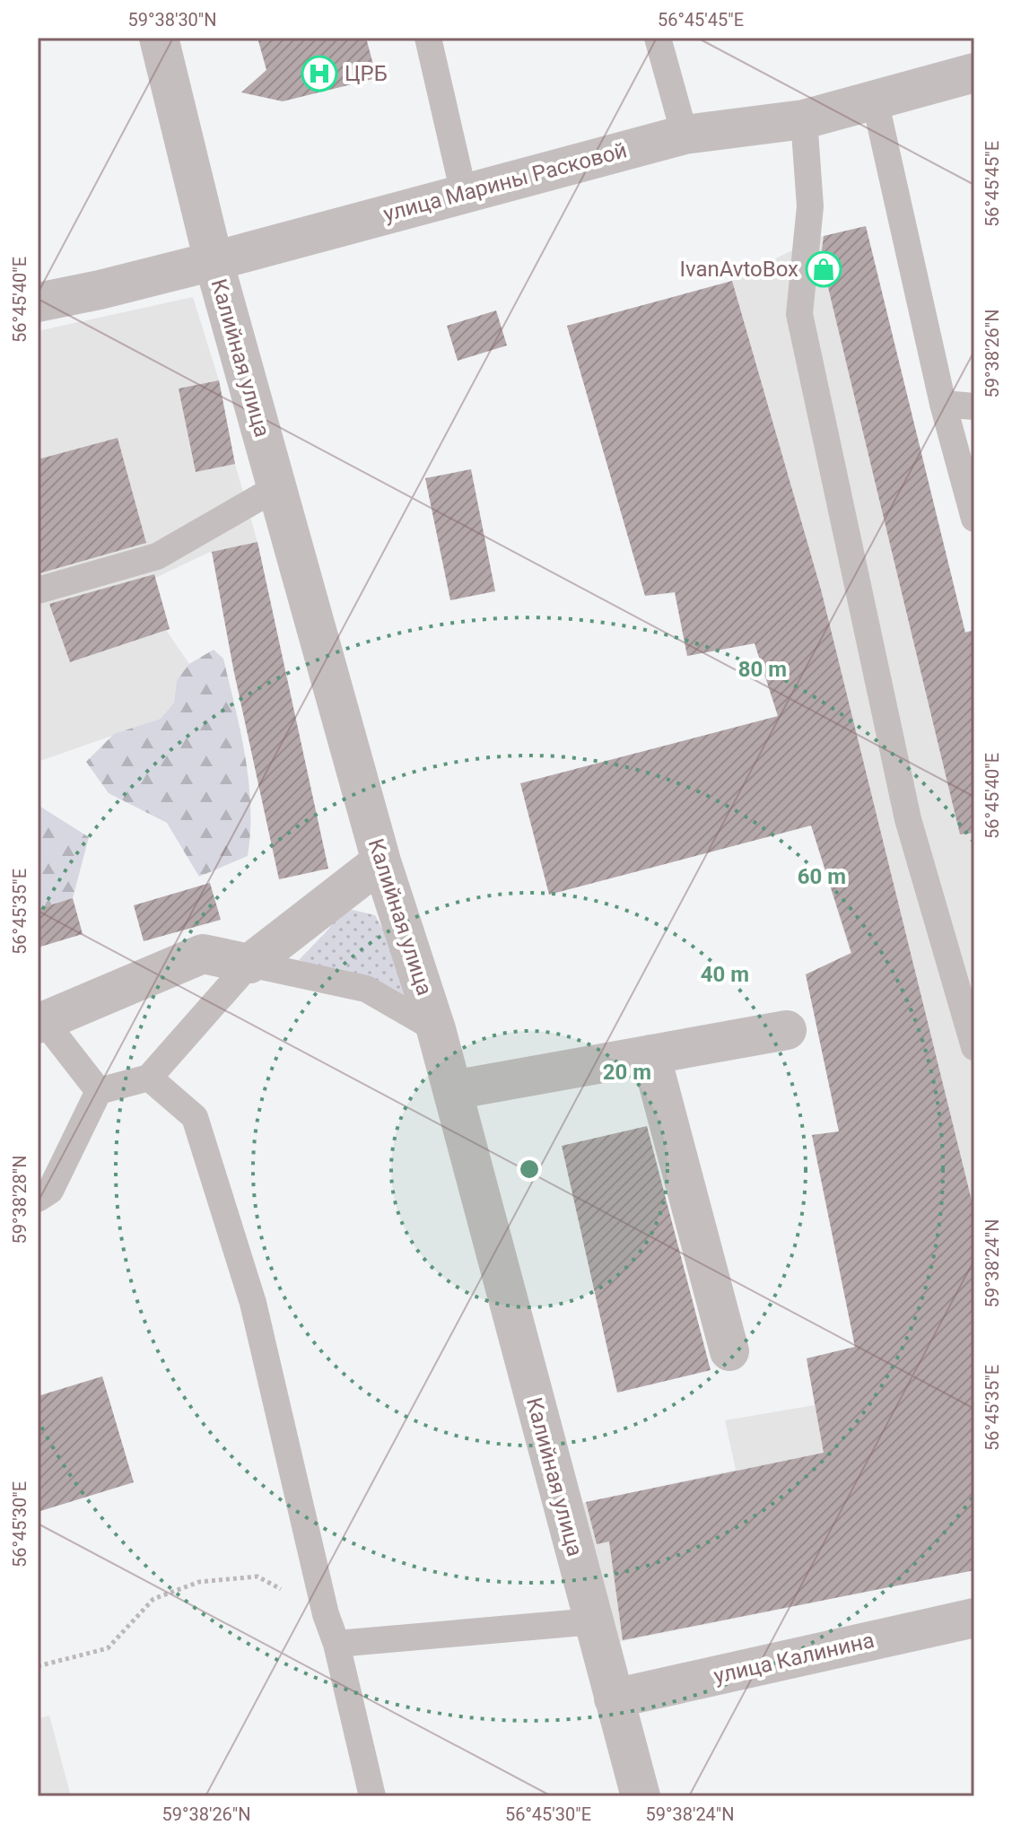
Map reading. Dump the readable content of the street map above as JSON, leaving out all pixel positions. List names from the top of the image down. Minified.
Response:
{"streets":{"street":["улица Марины Расковой","Калийная улица","улица Калинина"]},"crossings":[["улица Марины Расковой","Калийная улица"],["Калийная улица","улица Калинина"]],"places":{"hospital":["ЦРБ"],"shop":["IvanAvtoBox"]},"coordinates":["59°38'30\"N","56°45'45\"E","56°45'40\"E","59°38'26\"N","56°45'35\"E","59°38'28\"N","59°38'24\"N","56°45'30\"E"],"rings":["80 m","60 m","40 m","20 m"]}
